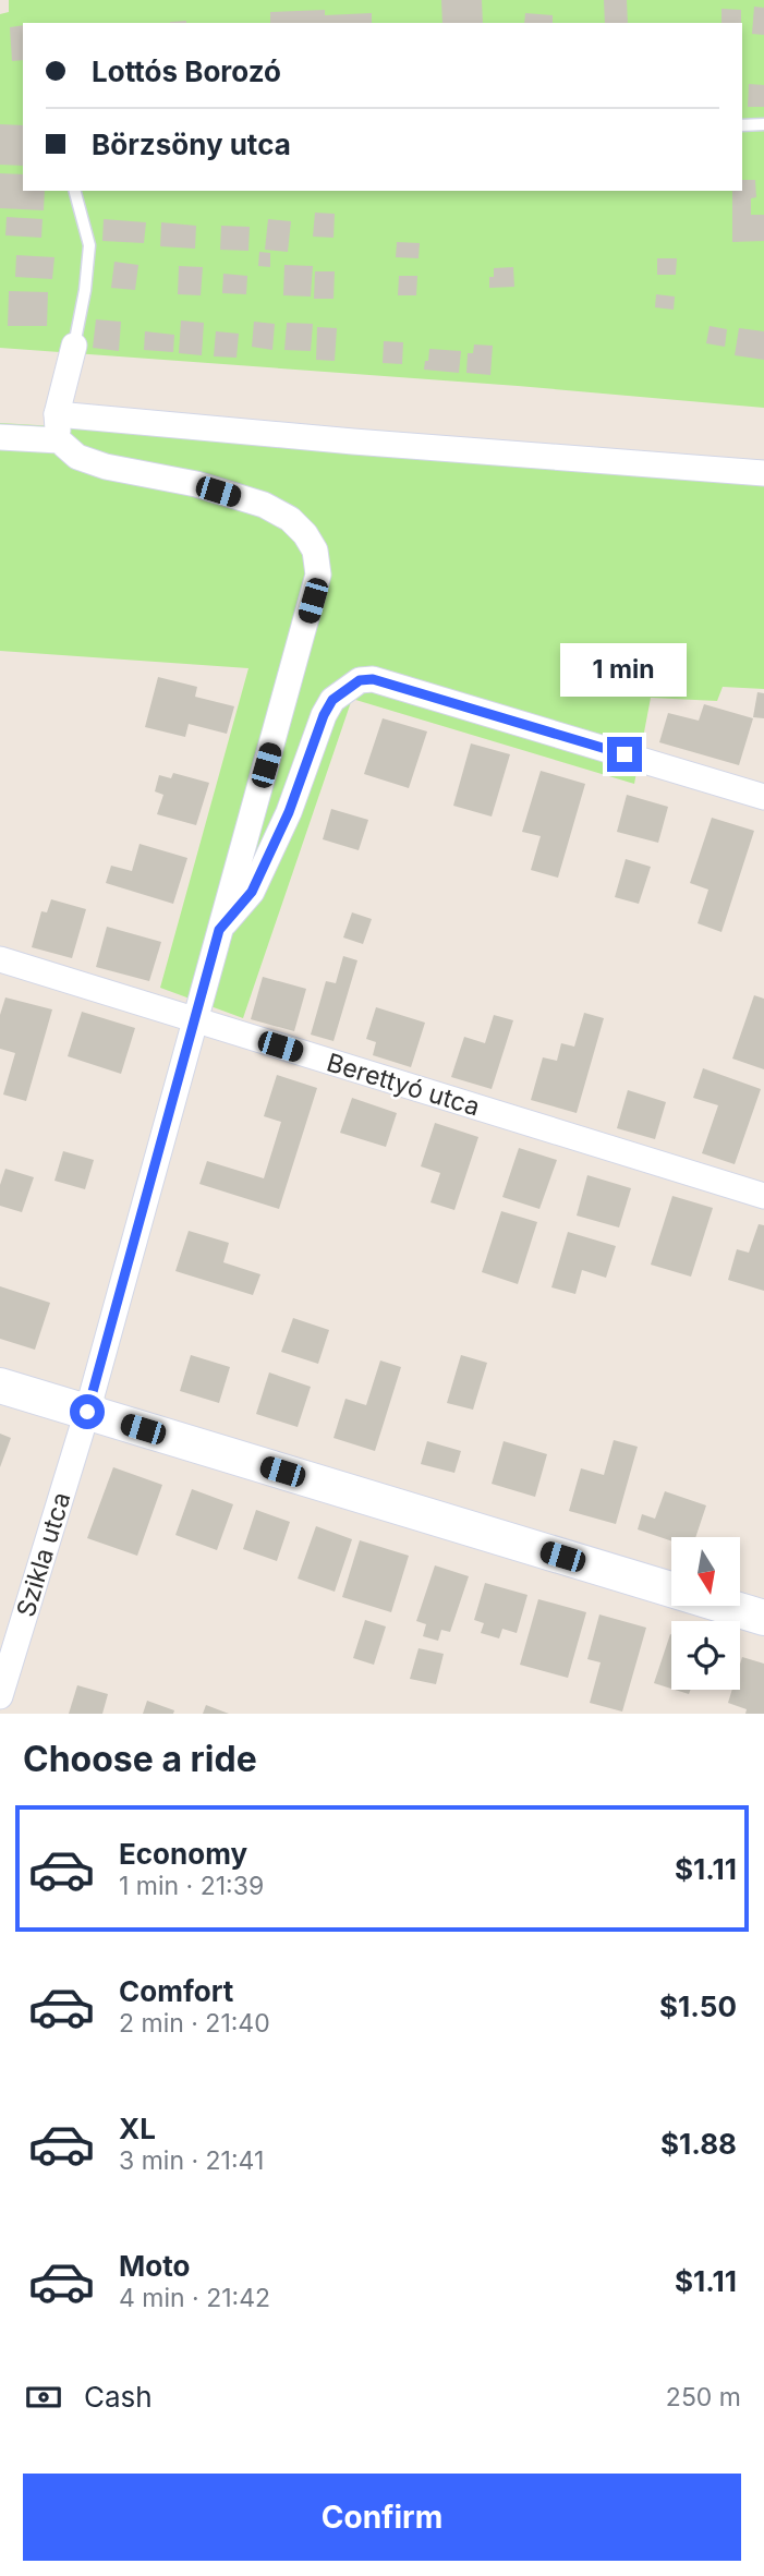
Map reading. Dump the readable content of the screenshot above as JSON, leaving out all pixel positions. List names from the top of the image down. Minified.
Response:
{"streets":{"street":["Berettyó utca","Szikla utca"]},"crossings":[["Berettyó utca","Szikla utca"]],"north":"bottom","page":{"banner":["Lottós Borozó","Börzsöny utca"],"bubble":"1 min","heading":"Choose a ride","list":[{"name":"Economy","note":"1 min · 21:39","value":"$1.11"},{"name":"Comfort","note":"2 min · 21:40","value":"$1.50"},{"name":"XL","note":"3 min · 21:41","value":"$1.88"},{"name":"Moto","note":"4 min · 21:42","value":"$1.11"}],"pay":["Cash","250 m"],"buttons":"Confirm"}}
